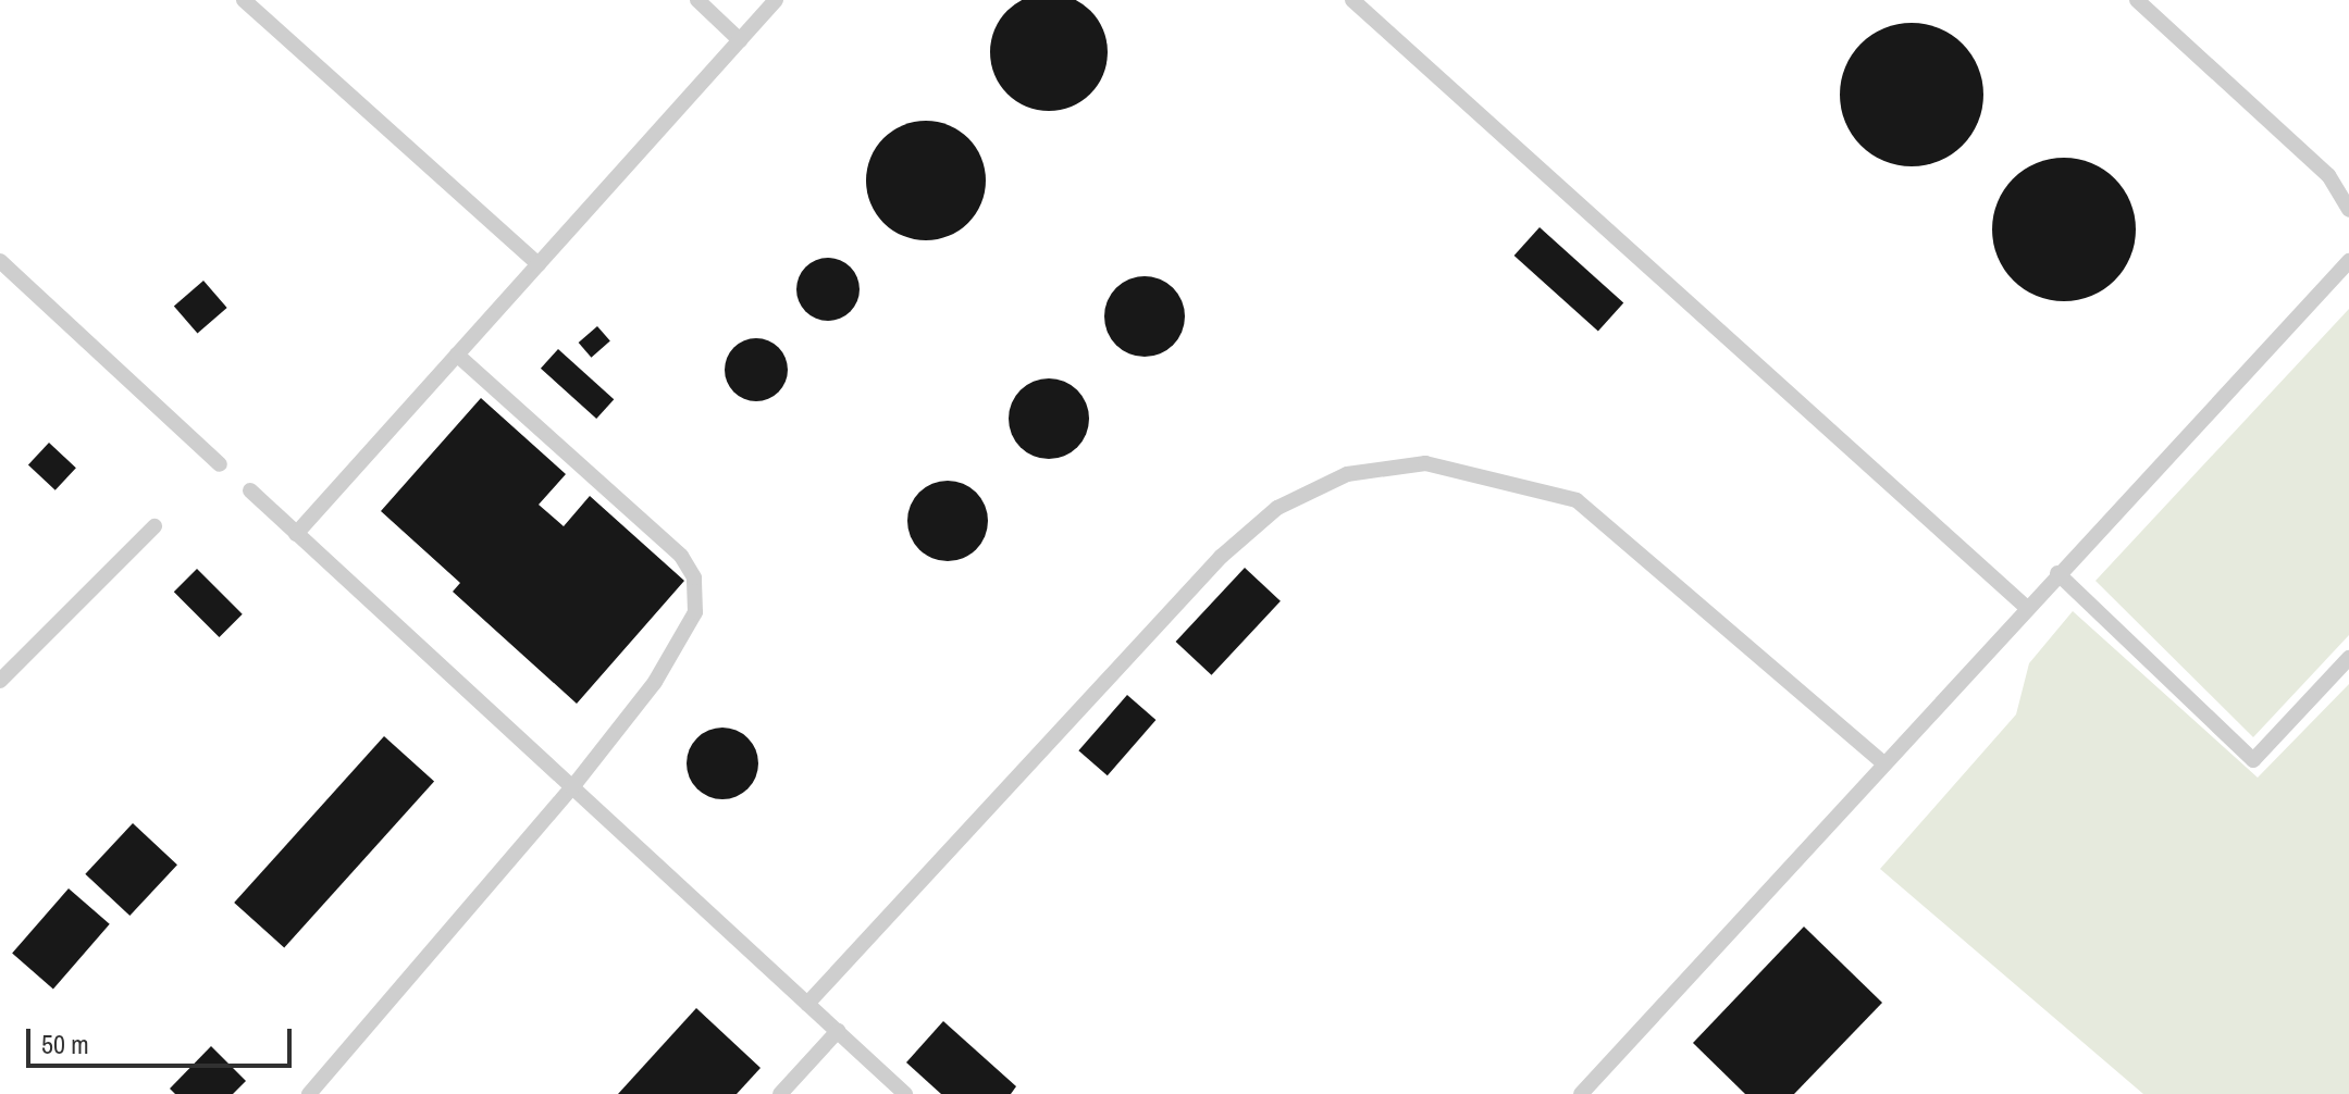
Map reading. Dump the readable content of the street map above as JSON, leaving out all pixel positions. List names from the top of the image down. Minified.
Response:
{"scale_bar":"50 m"}
